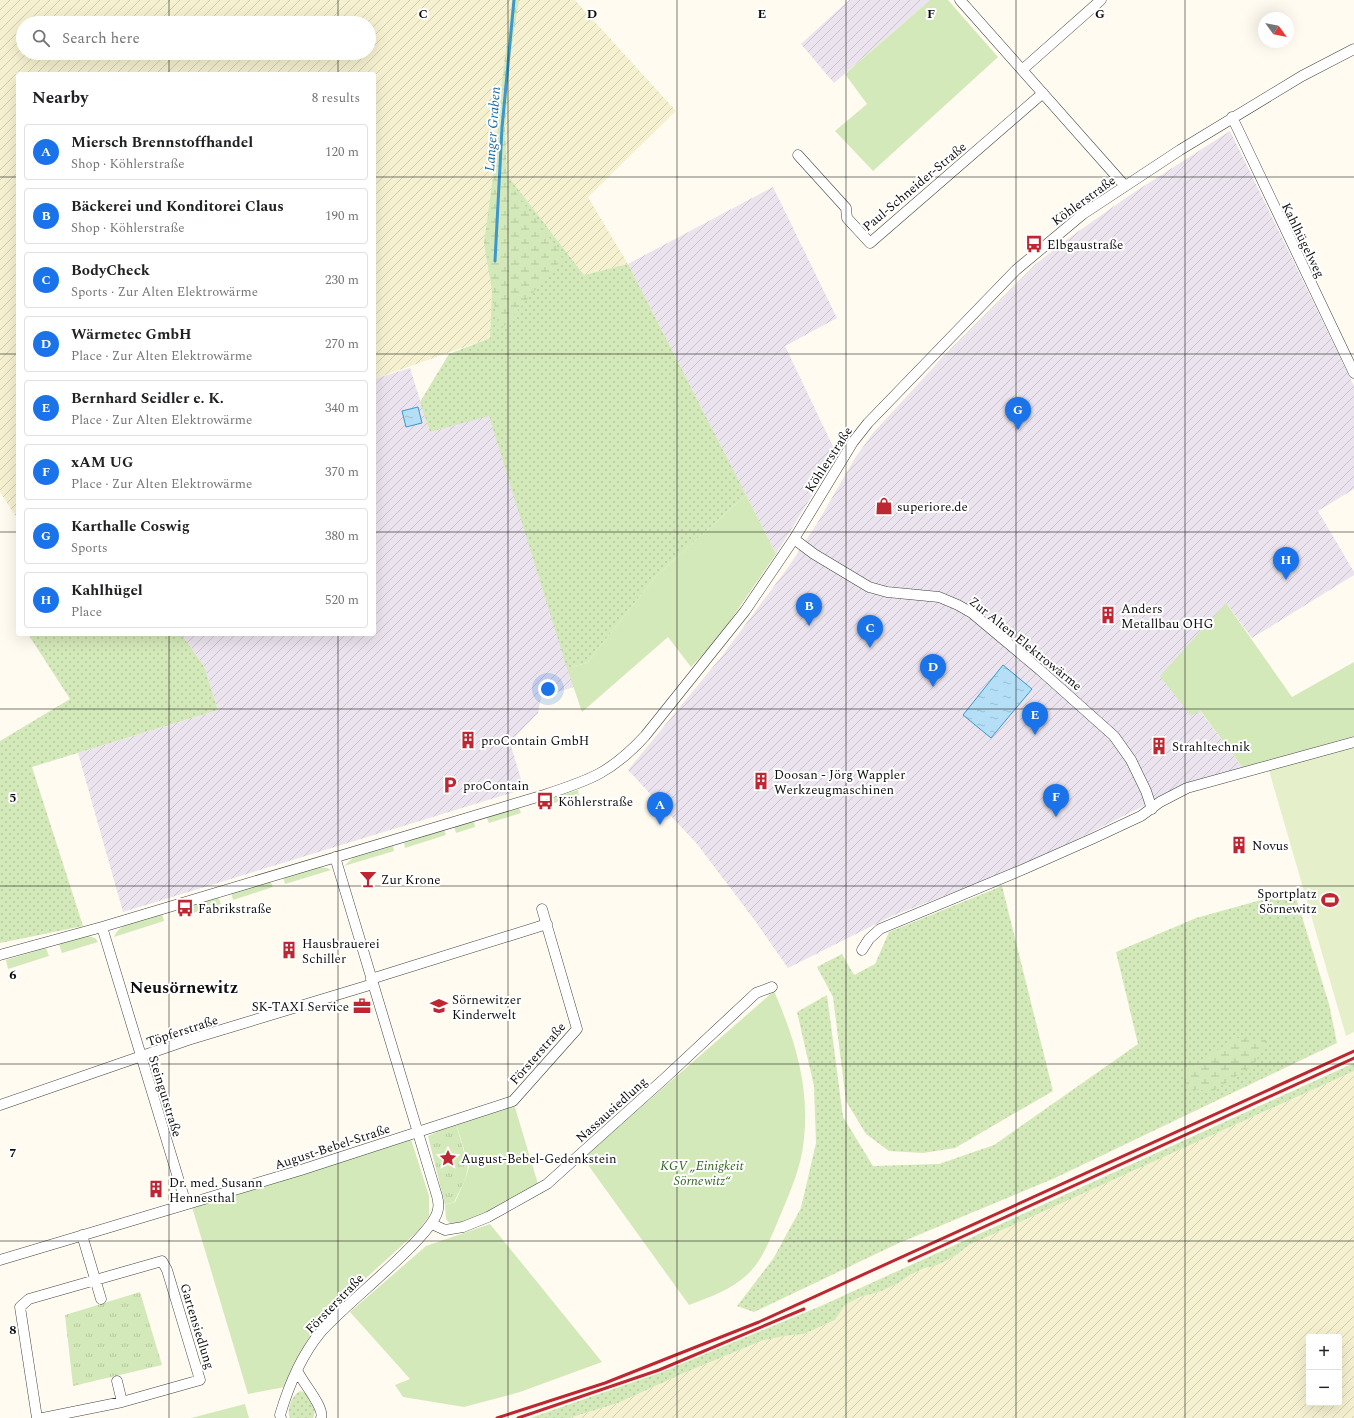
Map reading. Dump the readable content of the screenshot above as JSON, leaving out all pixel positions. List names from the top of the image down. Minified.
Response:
{"streets":{"street":["Paul-Schneider-Straße","Köhlerstraße","Kahlhügelweg","Zur Alten Elektrowärme","Töpferstraße","Försterstraße","Steingutstraße","Nassausiedlung","August-Bebel-Straße","Gartensiedlung"]},"crossings":[["Köhlerstraße","Kahlhügelweg"],["Köhlerstraße","Zur Alten Elektrowärme"],["Köhlerstraße","Försterstraße"],["Töpferstraße","Försterstraße"],["Töpferstraße","Steingutstraße"],["Försterstraße","Nassausiedlung"],["Försterstraße","August-Bebel-Straße"],["Steingutstraße","August-Bebel-Straße"]],"districts":["Neusörnewitz"],"water":["Langer Graben"],"parks":["KGV „Einigkeit Sörnewitz“"],"places":{"bus stop":["Elbgaustraße","Köhlerstraße","Fabrikstraße"],"shop":["superiore.de"],"building":["Anders Metallbau OHG","proContain GmbH","Strahltechnik","Doosan - Jörg Wappler Werkzeugmaschinen","Novus","Hausbrauerei Schiller","Dr. med. Susann Hennesthal"],"parking":["proContain"],"bar":["Zur Krone"],"sports":["Sportplatz Sörnewitz"],"office":["SK-TAXI Service"],"school or university":["Sörnewitzer Kinderwelt"],"place":["August-Bebel-Gedenkstein"]},"north":"bottom right","page":{"search":"Search here","heading":["Nearby","8 results"],"list":[{"mark":"A","name":"Miersch Brennstoffhandel","note":"Shop · Köhlerstraße","value":"120 m"},{"mark":"B","name":"Bäckerei und Konditorei Claus","note":"Shop · Köhlerstraße","value":"190 m"},{"mark":"C","name":"BodyCheck","note":"Sports · Zur Alten Elektrowärme","value":"230 m"},{"mark":"D","name":"Wärmetec GmbH","note":"Place · Zur Alten Elektrowärme","value":"270 m"},{"mark":"E","name":"Bernhard Seidler e. K.","note":"Place · Zur Alten Elektrowärme","value":"340 m"},{"mark":"F","name":"xAM UG","note":"Place · Zur Alten Elektrowärme","value":"370 m"},{"mark":"G","name":"Karthalle Coswig","note":"Sports","value":"380 m"},{"mark":"H","name":"Kahlhügel","note":"Place","value":"520 m"}],"pins":["G","H","B","C","D","E","F","A"],"map_buttons":["+","−"]},"grid":{"columns":["C","D","E","F","G"],"rows":["5","6","7","8"]}}
